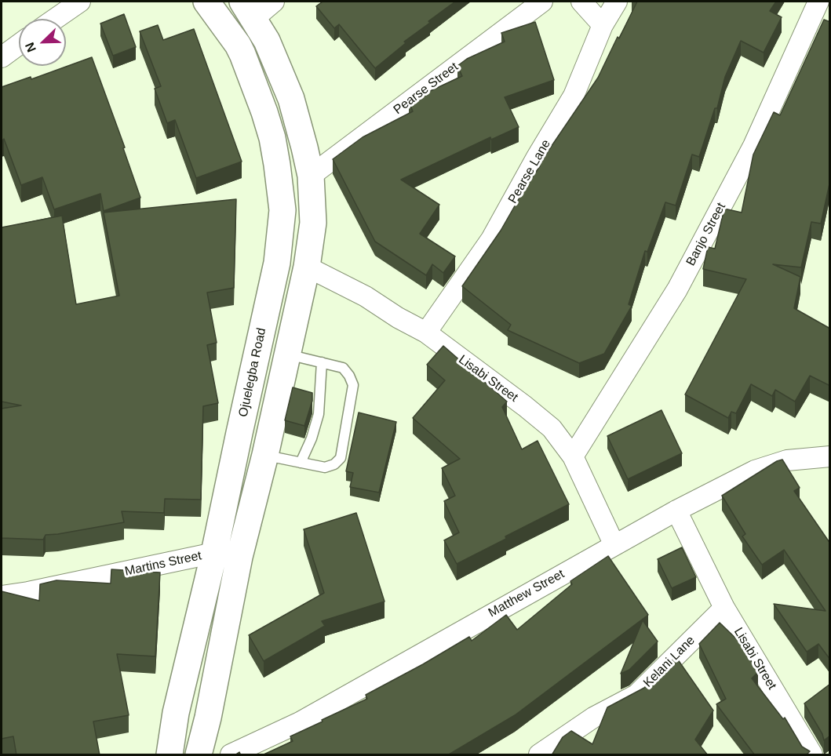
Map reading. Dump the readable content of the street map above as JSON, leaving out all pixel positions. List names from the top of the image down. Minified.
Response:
{"streets":{"main road":["Ojuelegba Road"],"street":["Pearse Street","Pearse Lane","Banjo Street","Lisabi Street","Martins Street","Matthew Street","Kelani Lane"]},"crossings":[["Pearse Lane","Lisabi Street"],["Banjo Street","Lisabi Street"],["Ojuelegba Road","Martins Street"],["Lisabi Street","Matthew Street"],["Lisabi Street","Kelani Lane"]],"north":"bottom left"}
